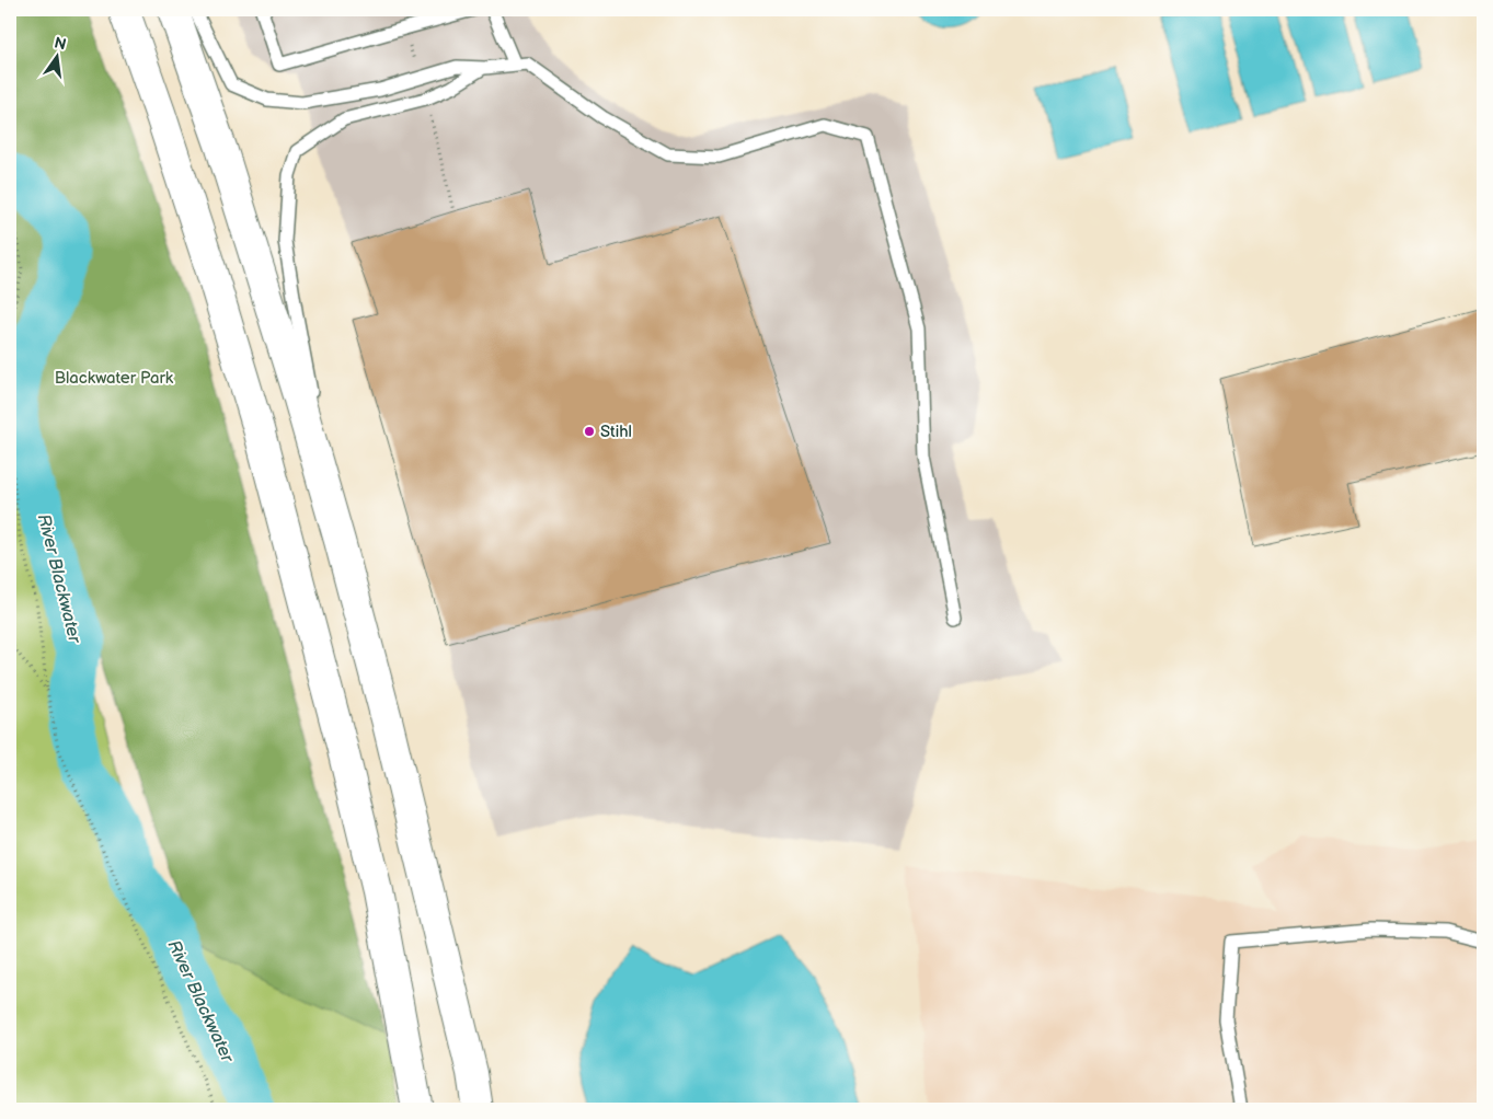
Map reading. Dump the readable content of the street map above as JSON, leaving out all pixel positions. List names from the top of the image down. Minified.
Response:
{"water":["River Blackwater"],"parks":["Blackwater Park"],"places":["Stihl"],"north":"top"}
